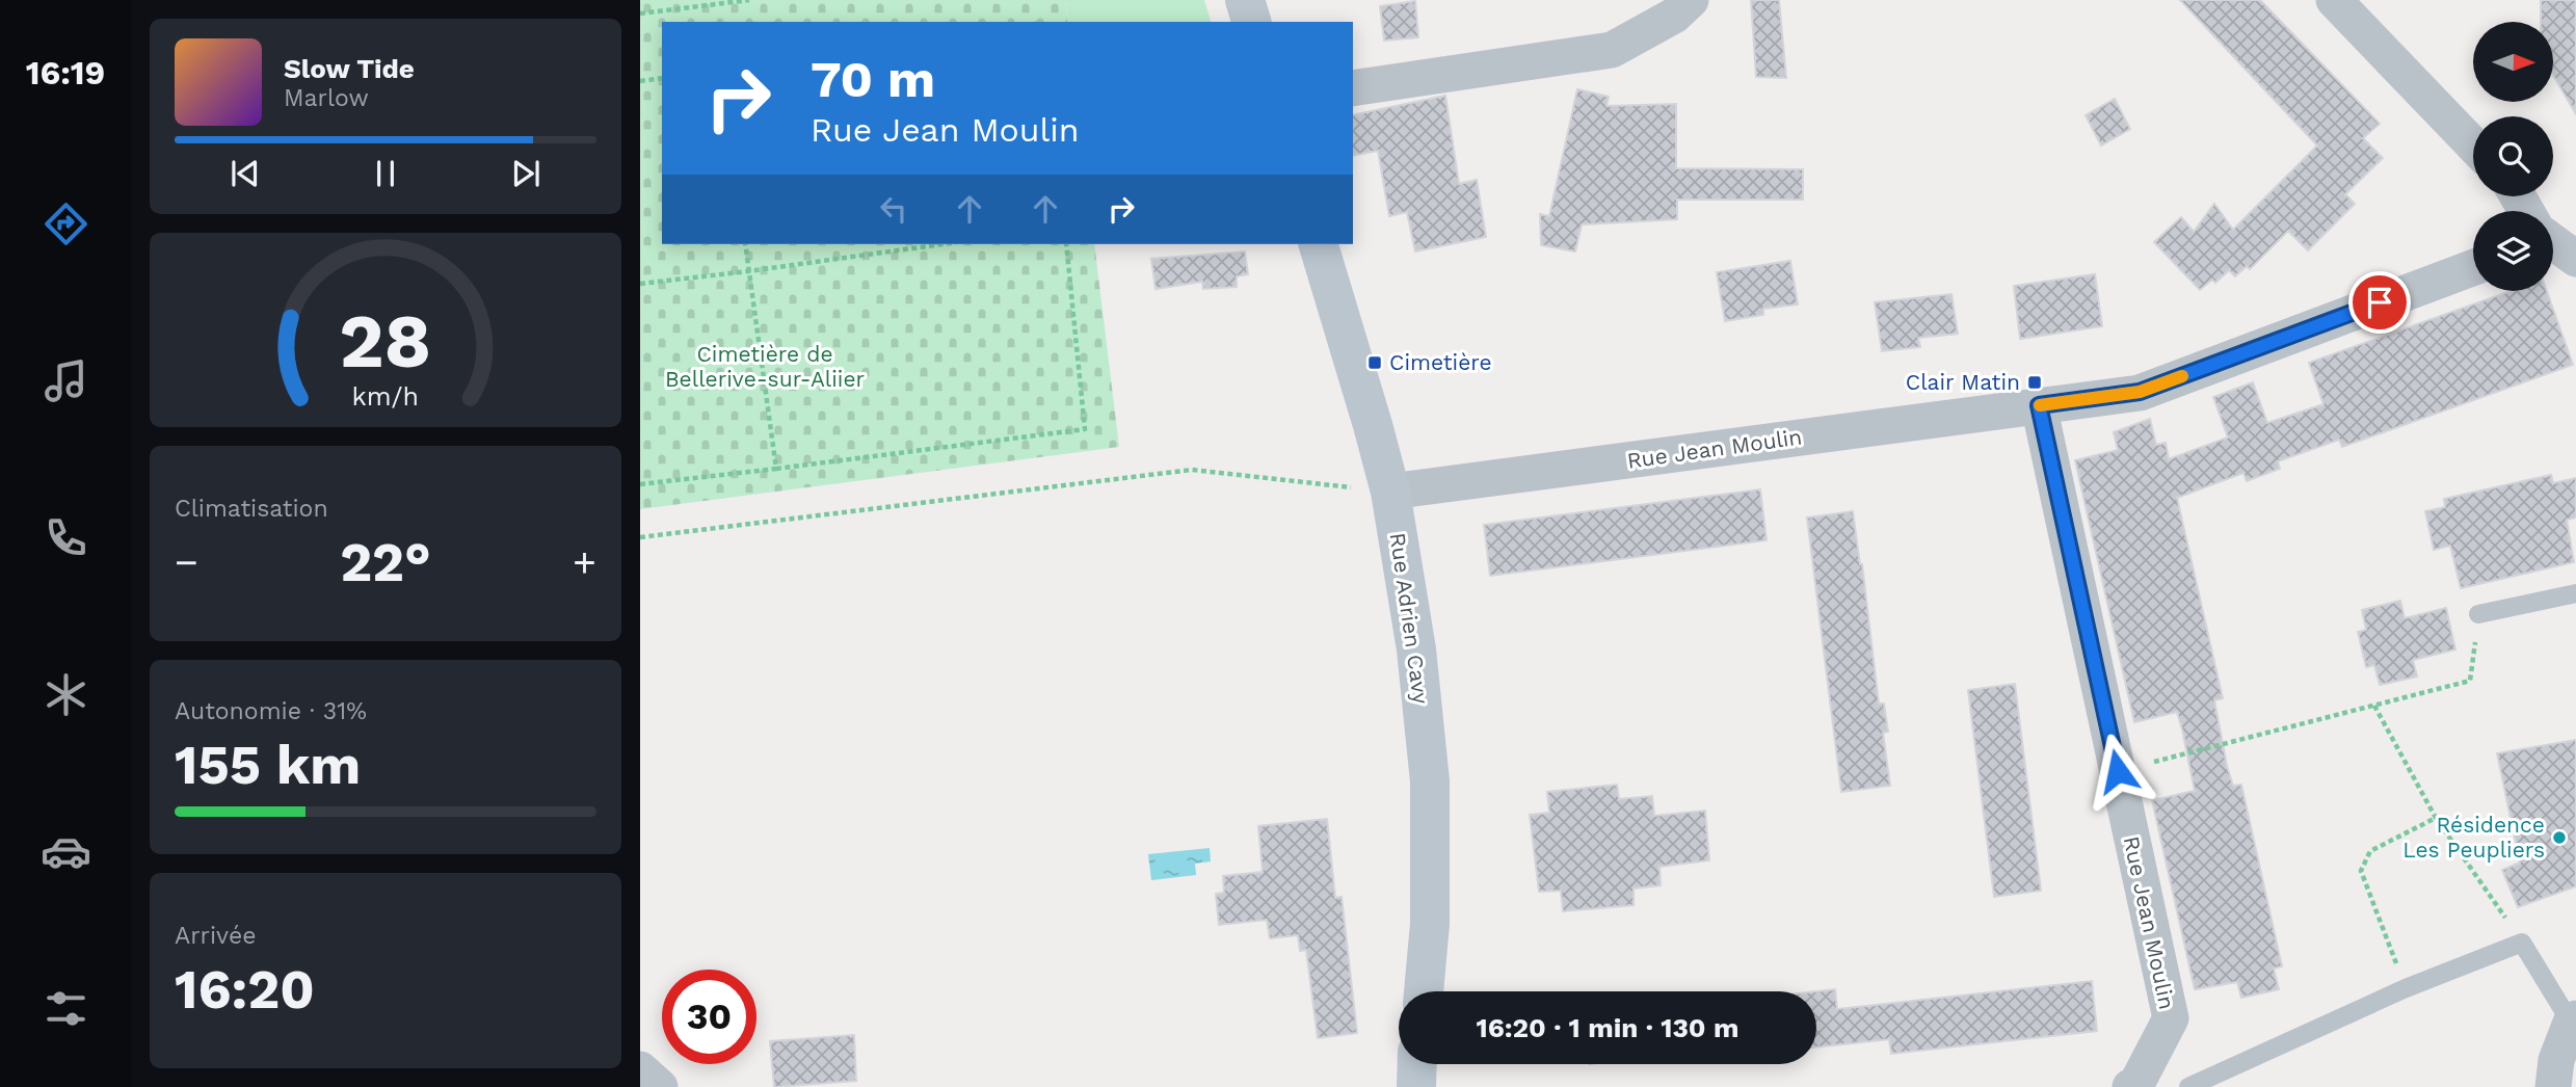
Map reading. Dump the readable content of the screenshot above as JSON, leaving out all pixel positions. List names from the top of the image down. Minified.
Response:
{"streets":{"main road":["Rue Adrien Cavy"],"street":["Rue Jean Moulin"]},"crossings":[["Rue Jean Moulin","Rue Adrien Cavy"]],"parks":["Cimetière de Bellerive-sur-Aliier"],"places":{"transit":["Cimetière","Clair Matin"],"other":["Résidence Les Peupliers"]},"north":"right","page":{"tabs":"16:19","turn":["70 m","Rue Jean Moulin"],"song":["Slow Tide","Marlow"],"tile":["Climatisation",["Autonomie · 31%","155 km"],["Arrivée","16:20"]],"heat":["−","22°","+"],"limit":"30","trip":"16:20 · 1 min · 130 m","gauge":["28","km/h"]}}
